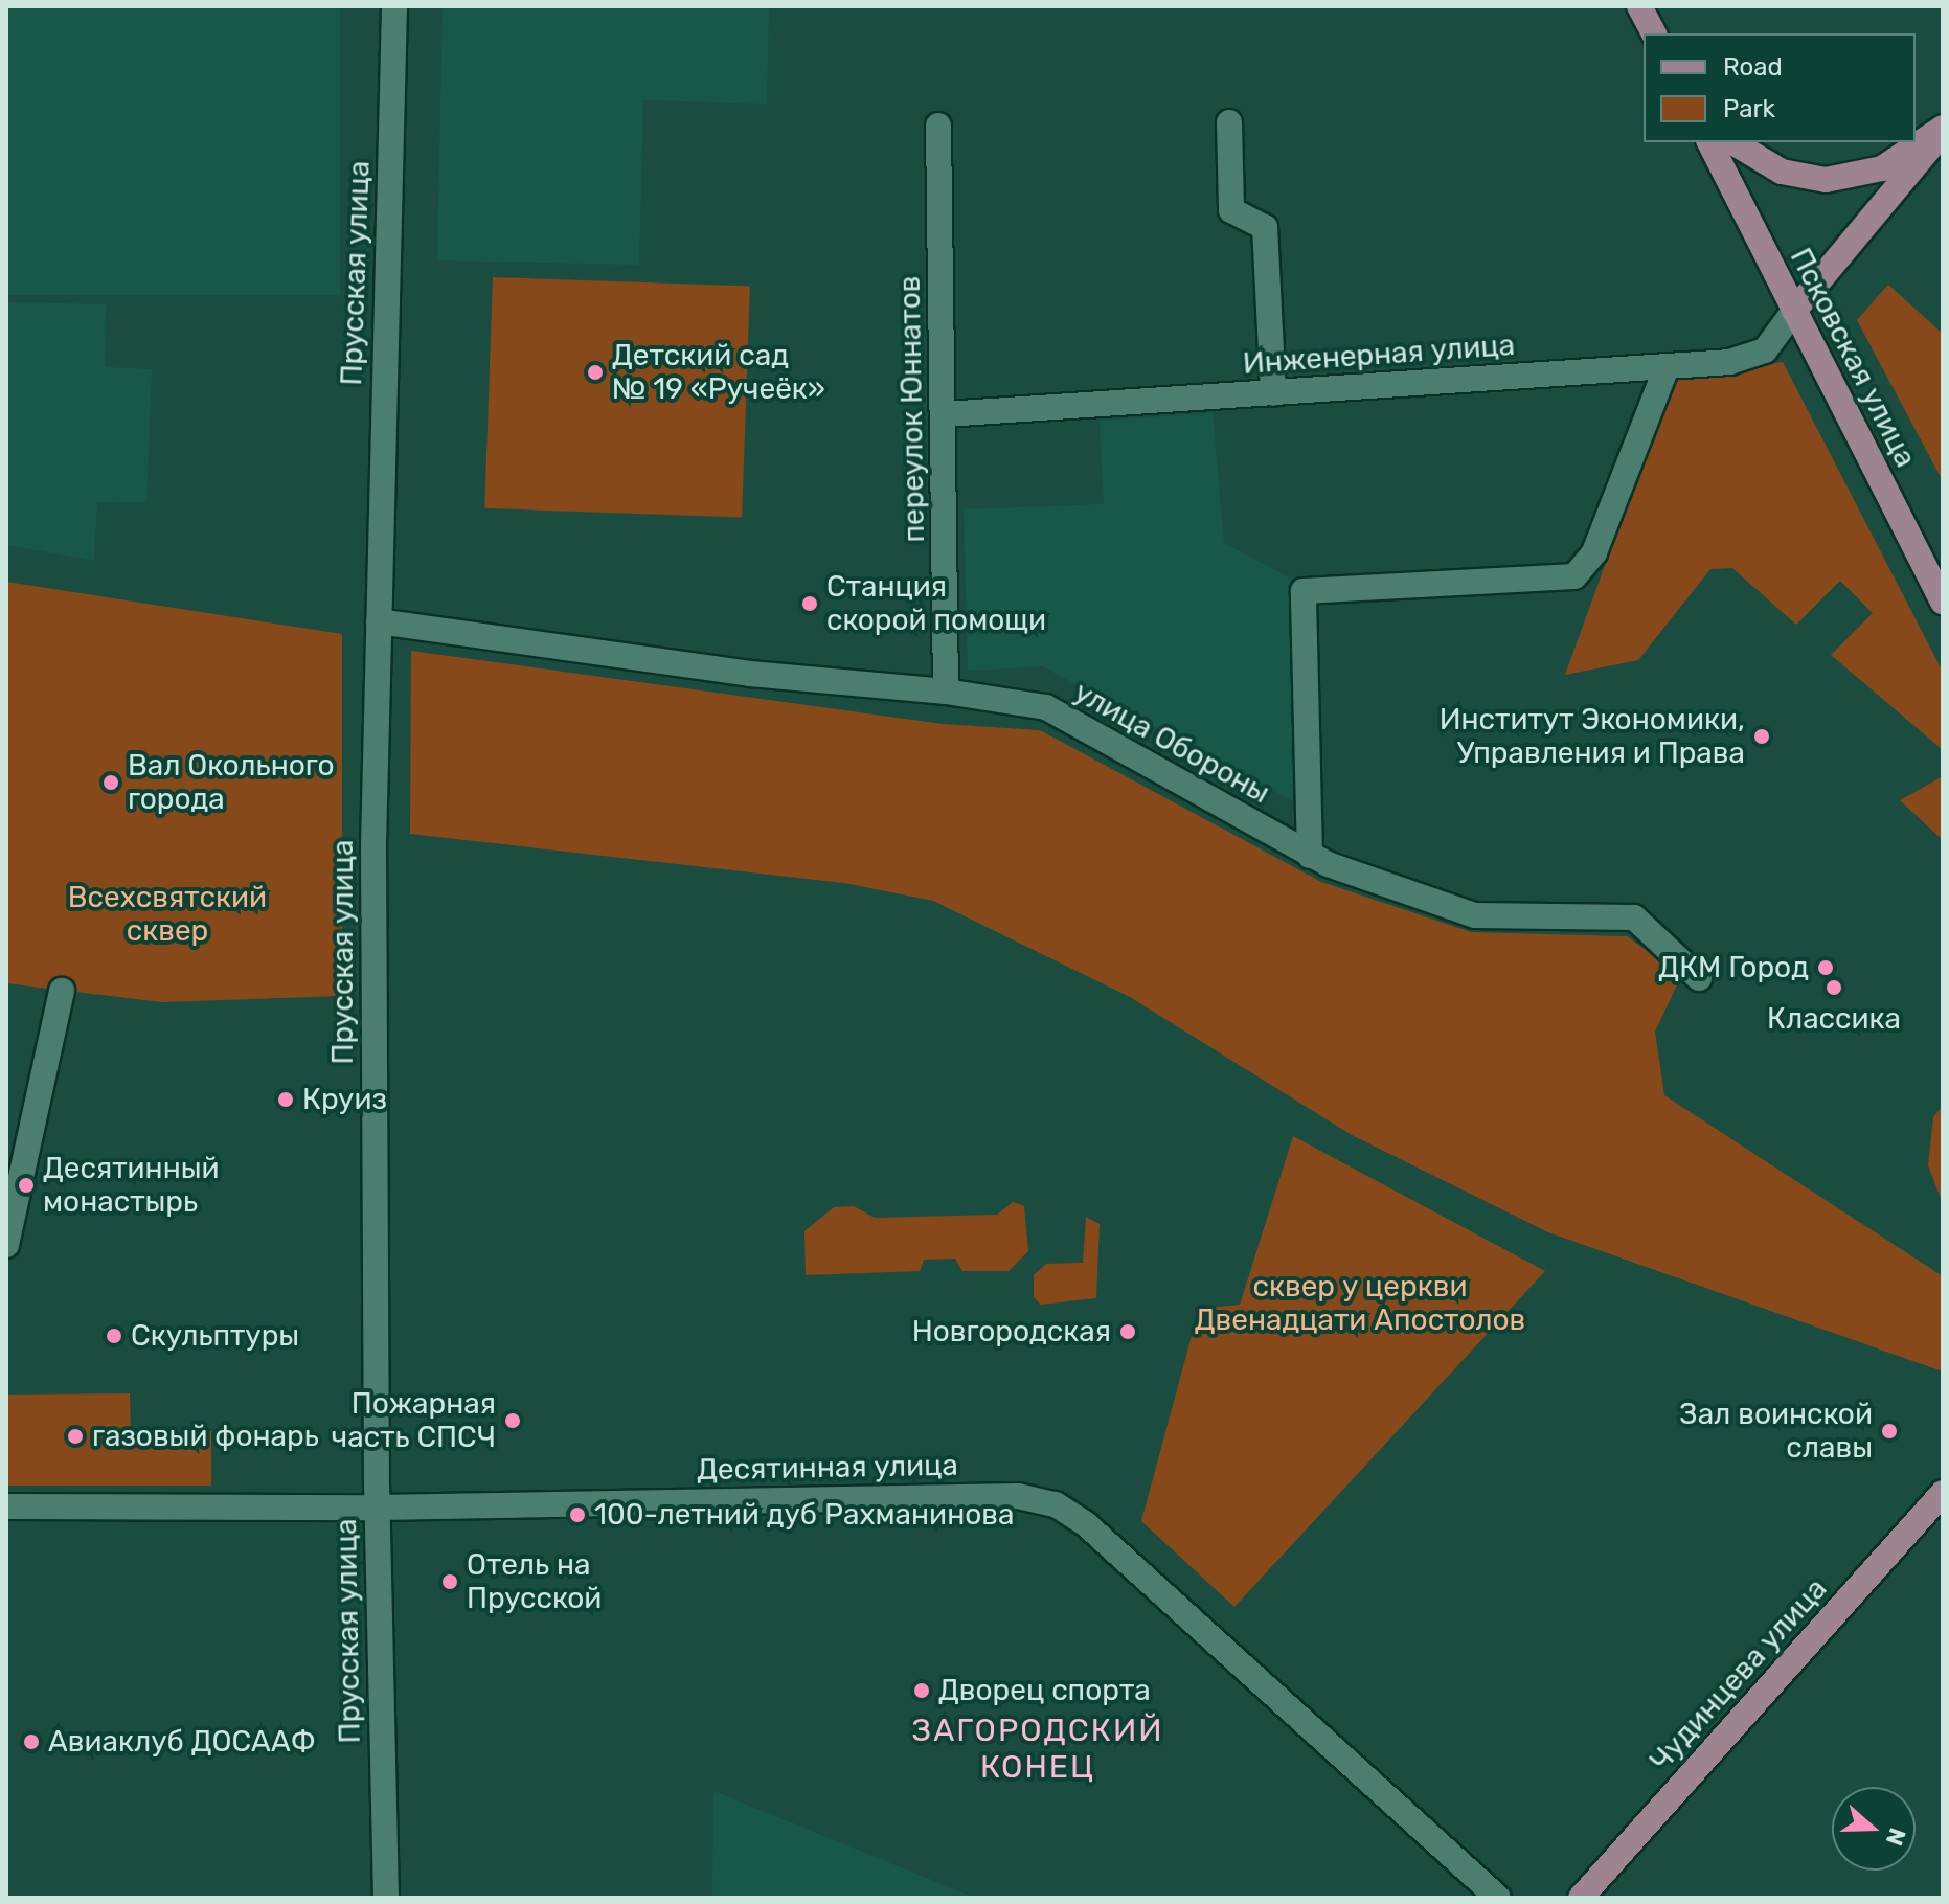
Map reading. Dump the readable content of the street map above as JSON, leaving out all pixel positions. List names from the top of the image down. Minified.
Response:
{"streets":{"main road":["Псковская улица","Чудинцева улица"],"street":["Прусская улица","Инженерная улица","переулок Юннатов","улица Обороны","Десятинная улица"]},"crossings":[["Прусская улица","улица Обороны"],["Прусская улица","Десятинная улица"],["Инженерная улица","Псковская улица"],["Инженерная улица","переулок Юннатов"],["переулок Юннатов","улица Обороны"]],"districts":["ЗАГОРОДСКИЙ КОНЕЦ"],"parks":["Всехсвятский сквер","сквер у церкви Двенадцати Апостолов"],"places":["Детский сад № 19 «Ручеёк»","Станция скорой помощи","Институт Экономики, Управления и Права","Вал Окольного города","ДКМ Город","Классика","Круиз","Десятинный монастырь","Новгородская","Скульптуры","Пожарная часть СПСЧ","Зал воинской славы","газовый фонарь","100-летний дуб Рахманинова","Отель на Прусской","Дворец спорта","Авиаклуб ДОСААФ"],"legend":["Road","Park"],"north":"right"}
